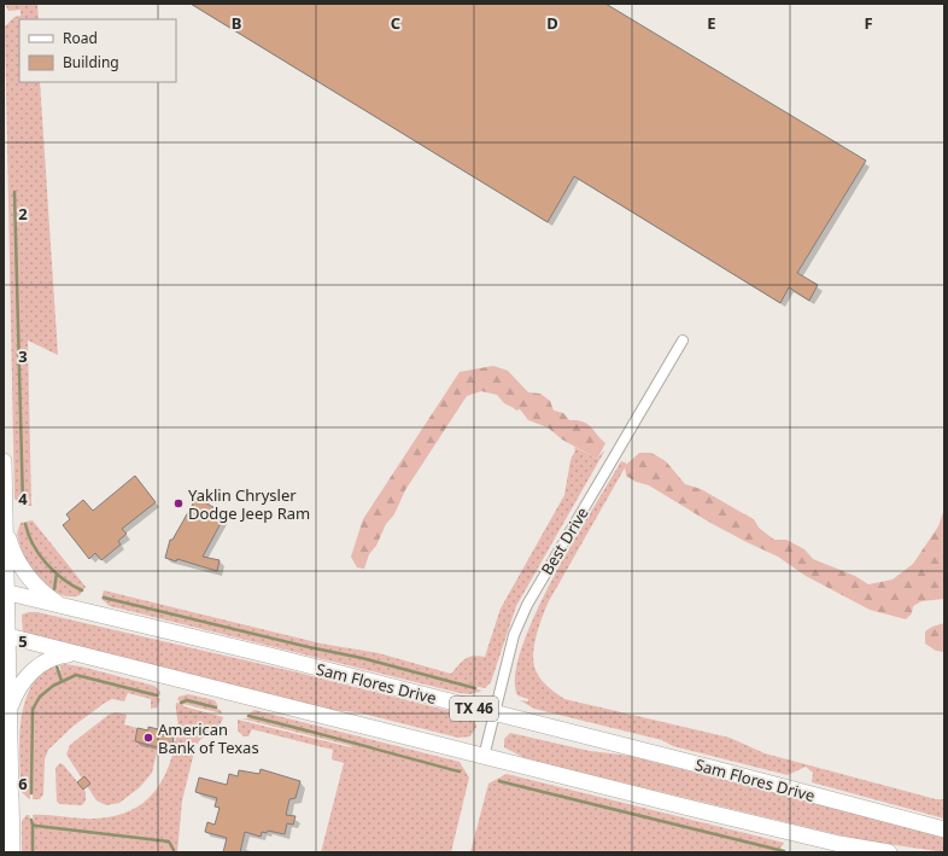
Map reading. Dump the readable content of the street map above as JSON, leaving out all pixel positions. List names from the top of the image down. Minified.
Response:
{"streets":{"main road":["Sam Flores Drive","TX 46"],"street":["Best Drive"]},"crossings":[["Best Drive","Sam Flores Drive"]],"places":["Yaklin Chrysler Dodge Jeep Ram","American Bank of Texas"],"legend":["Road","Building"],"grid":{"columns":["B","C","D","E","F"],"rows":["2","3","4","5","6"]}}
